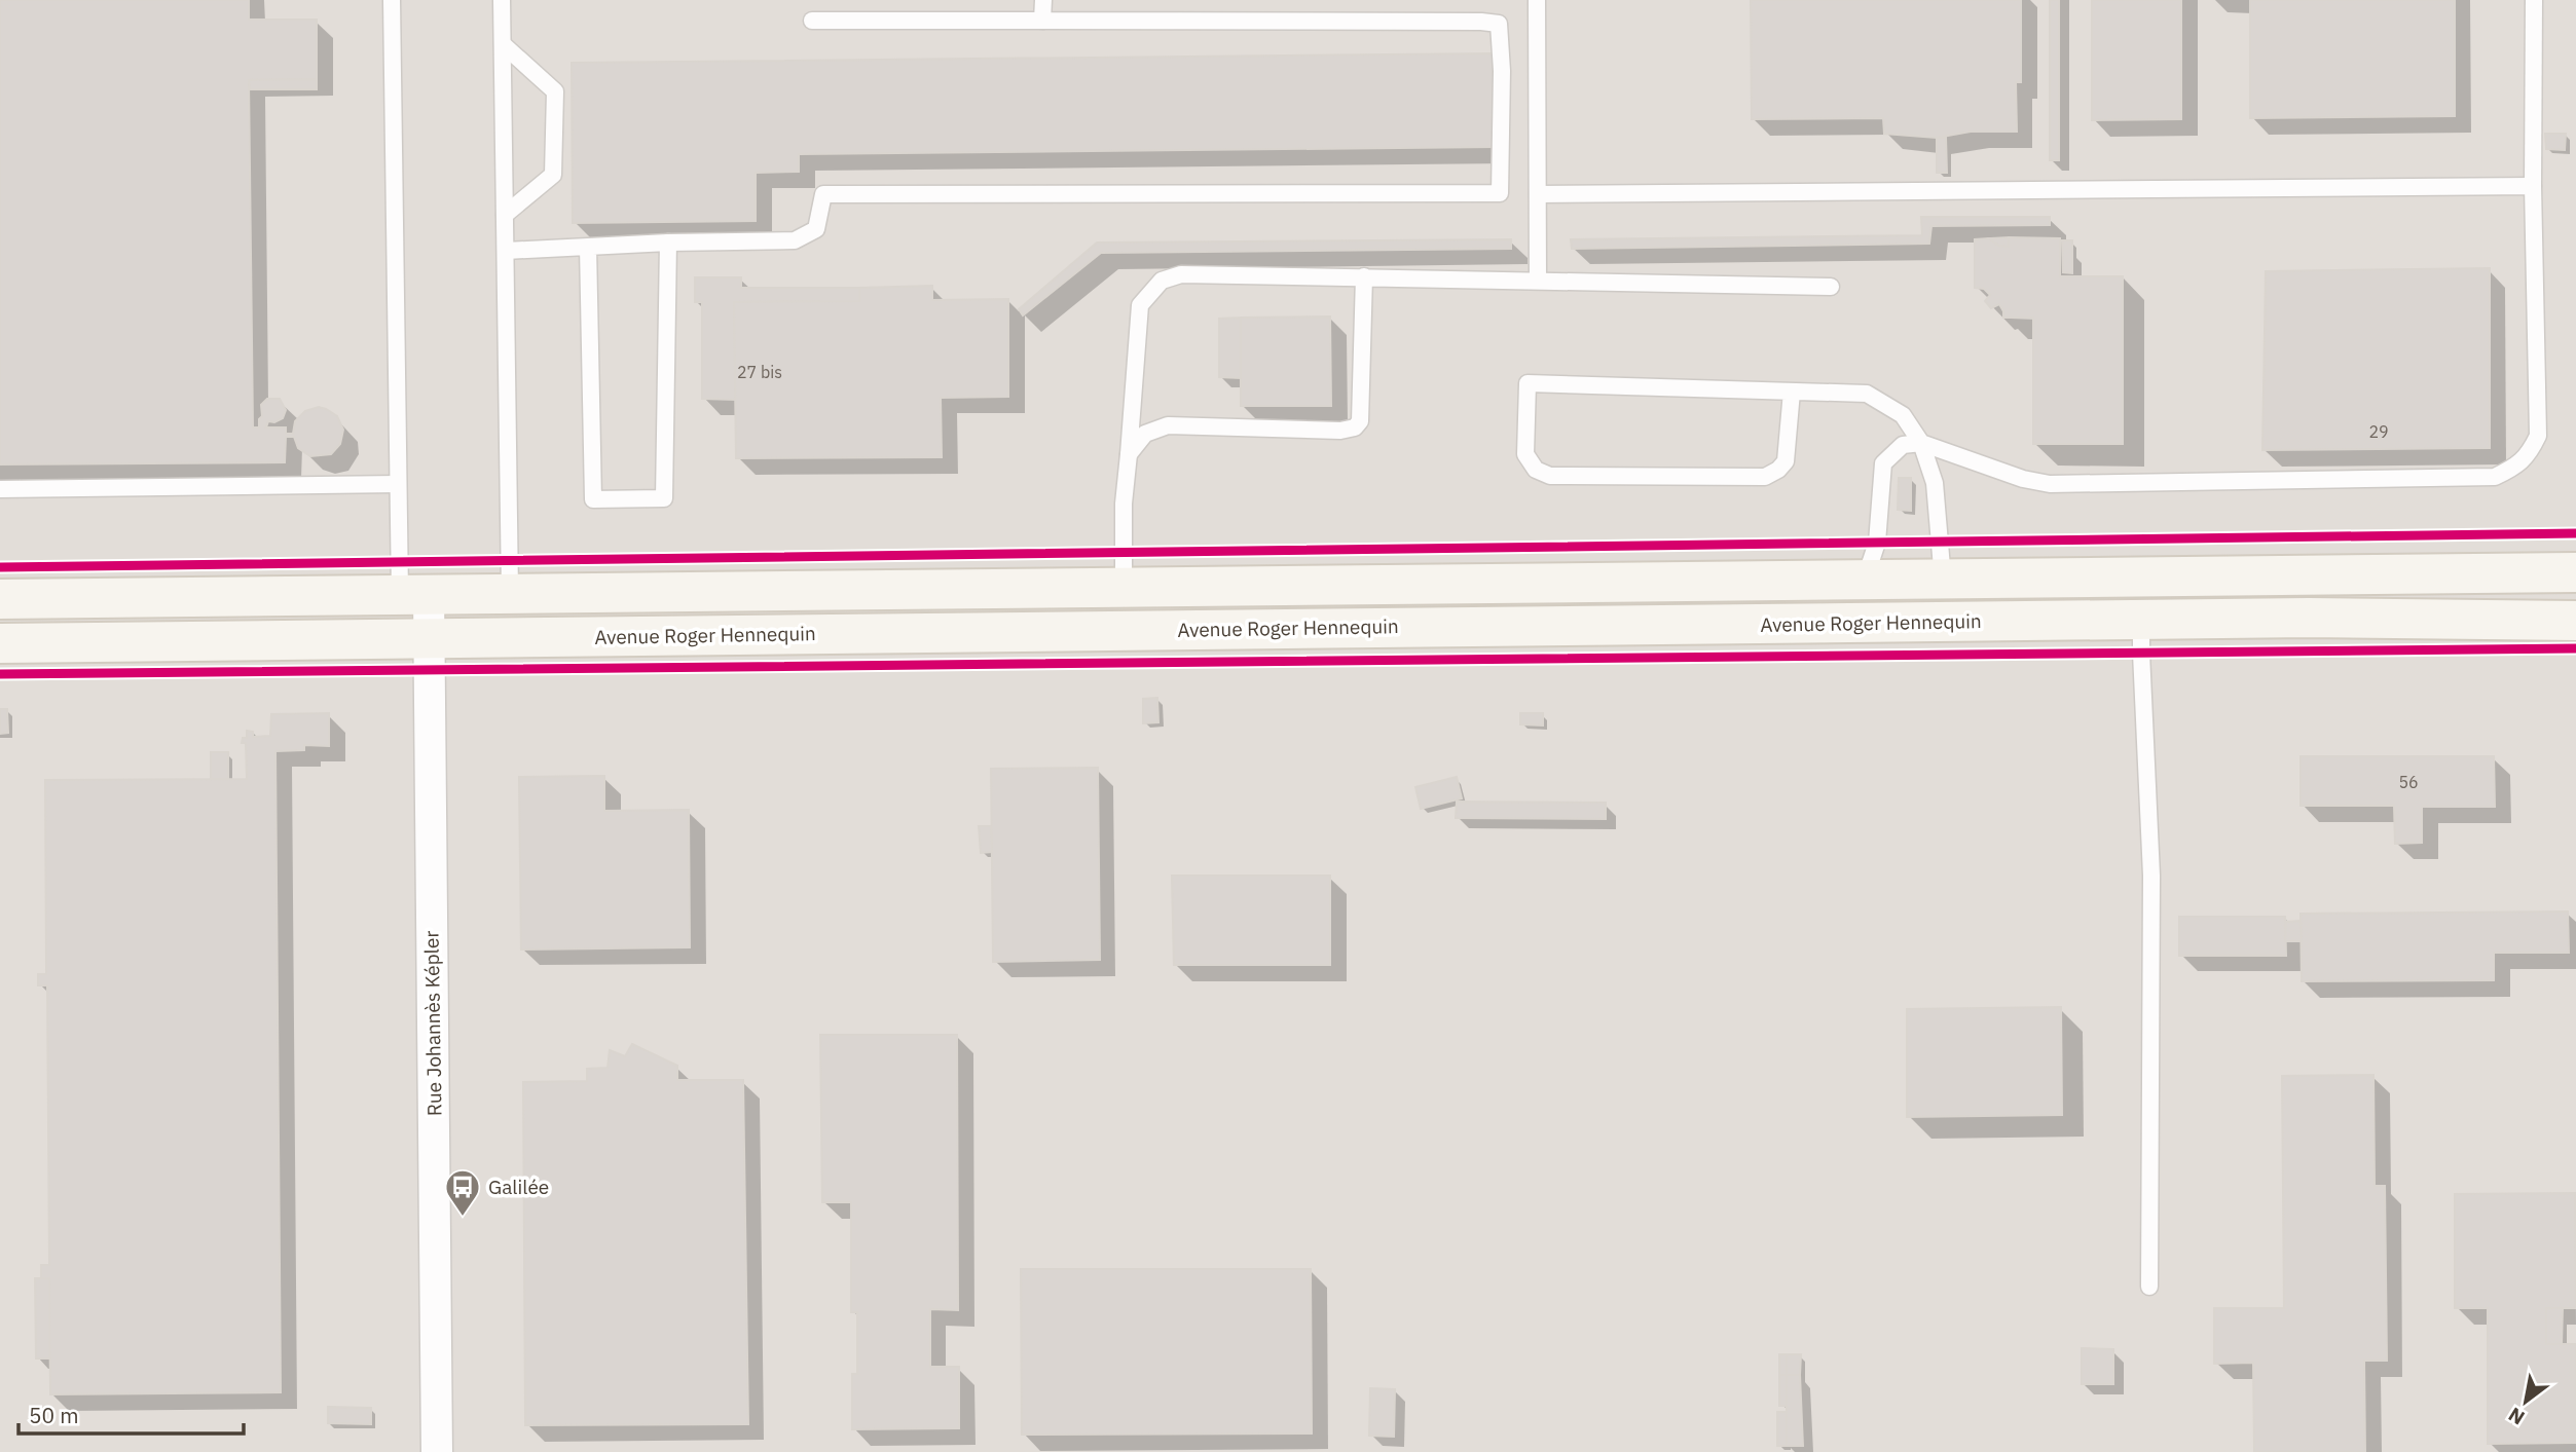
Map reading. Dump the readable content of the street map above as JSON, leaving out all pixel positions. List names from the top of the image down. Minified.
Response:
{"streets":{"street":["Avenue Roger Hennequin","Rue Johannès Képler"]},"crossings":[["Avenue Roger Hennequin","Rue Johannès Képler"]],"places":{"bus stop":["Galilée"]},"house_numbers":["27 bis","29","56"],"scale_bar":"50 m","north":"bottom left"}
